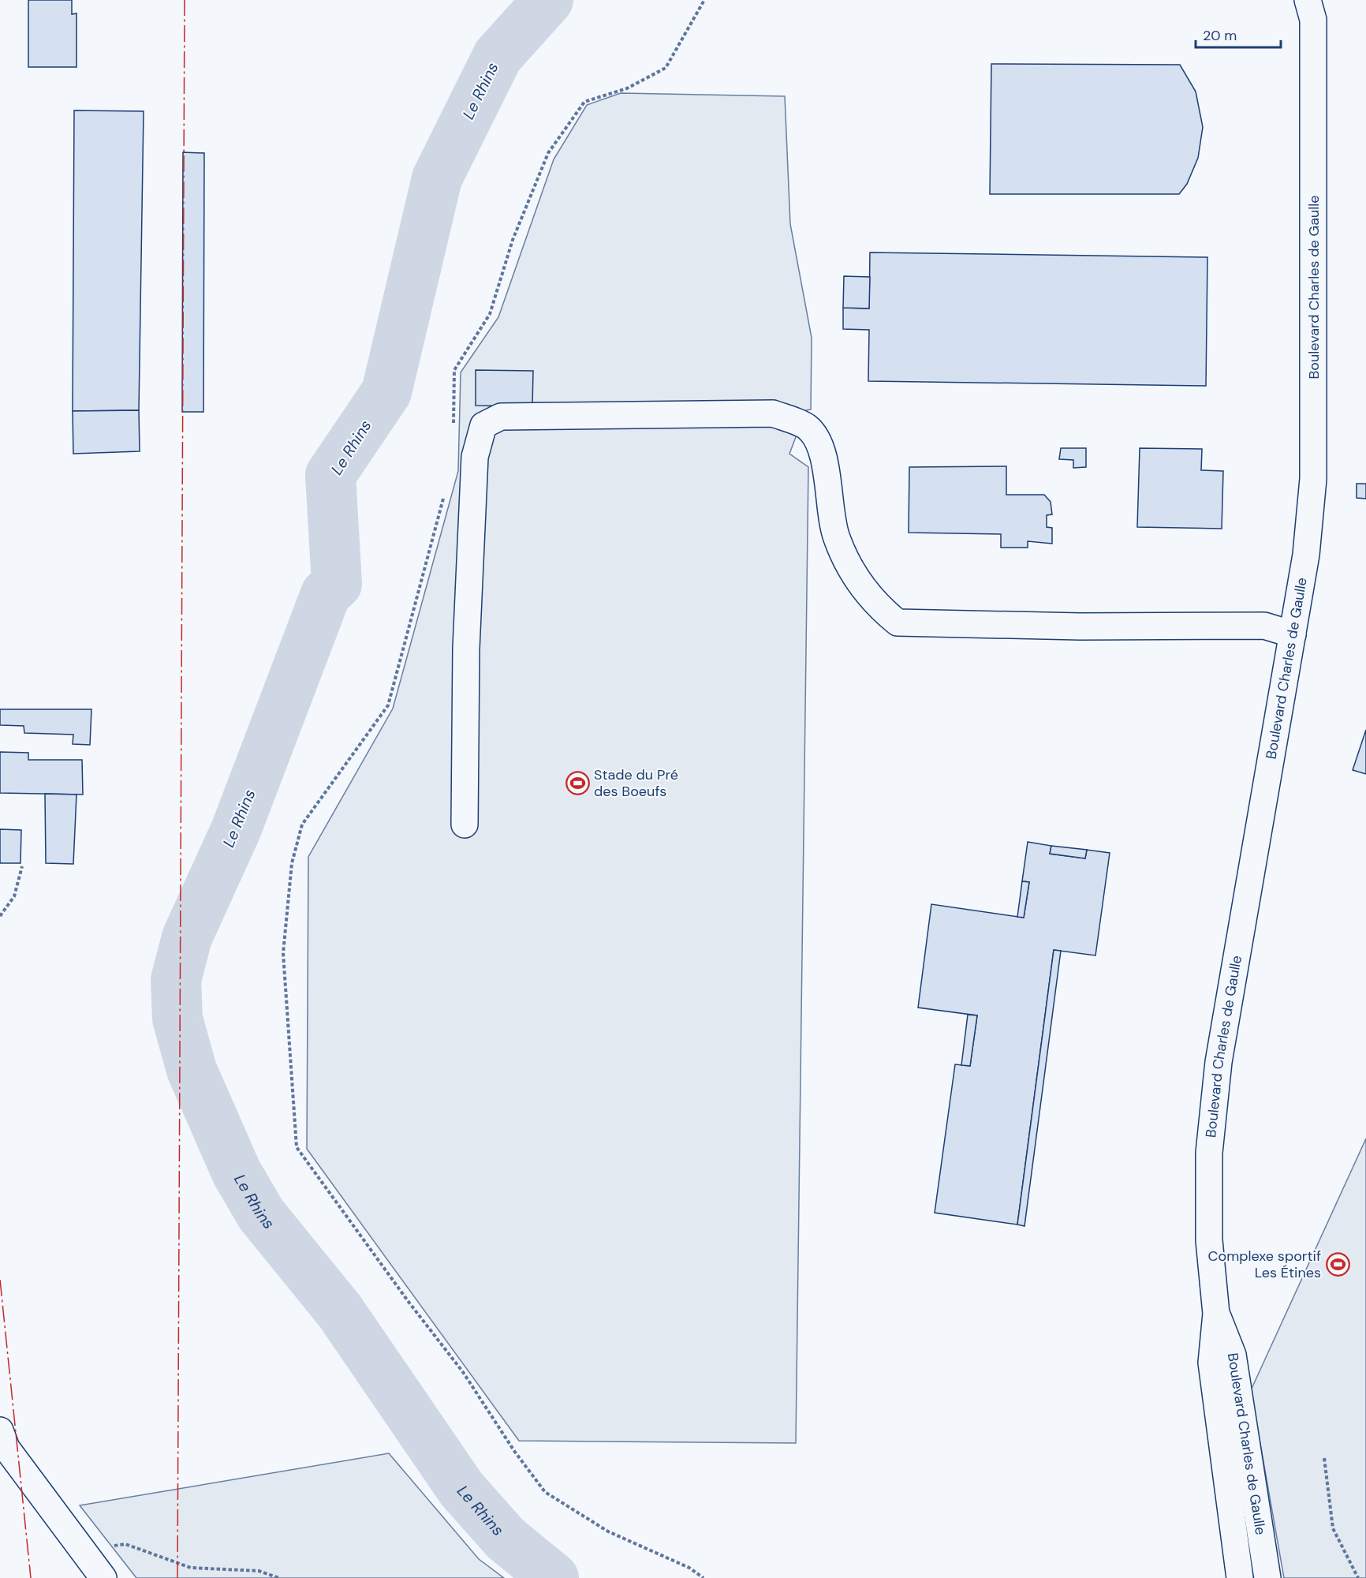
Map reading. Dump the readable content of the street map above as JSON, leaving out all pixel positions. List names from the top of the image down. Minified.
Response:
{"streets":{"street":["Boulevard Charles de Gaulle"]},"water":["Le Rhins"],"places":{"sports":["Stade du Pré des Boeufs","Complexe sportif Les Étines"]},"scale_bar":"20 m"}
